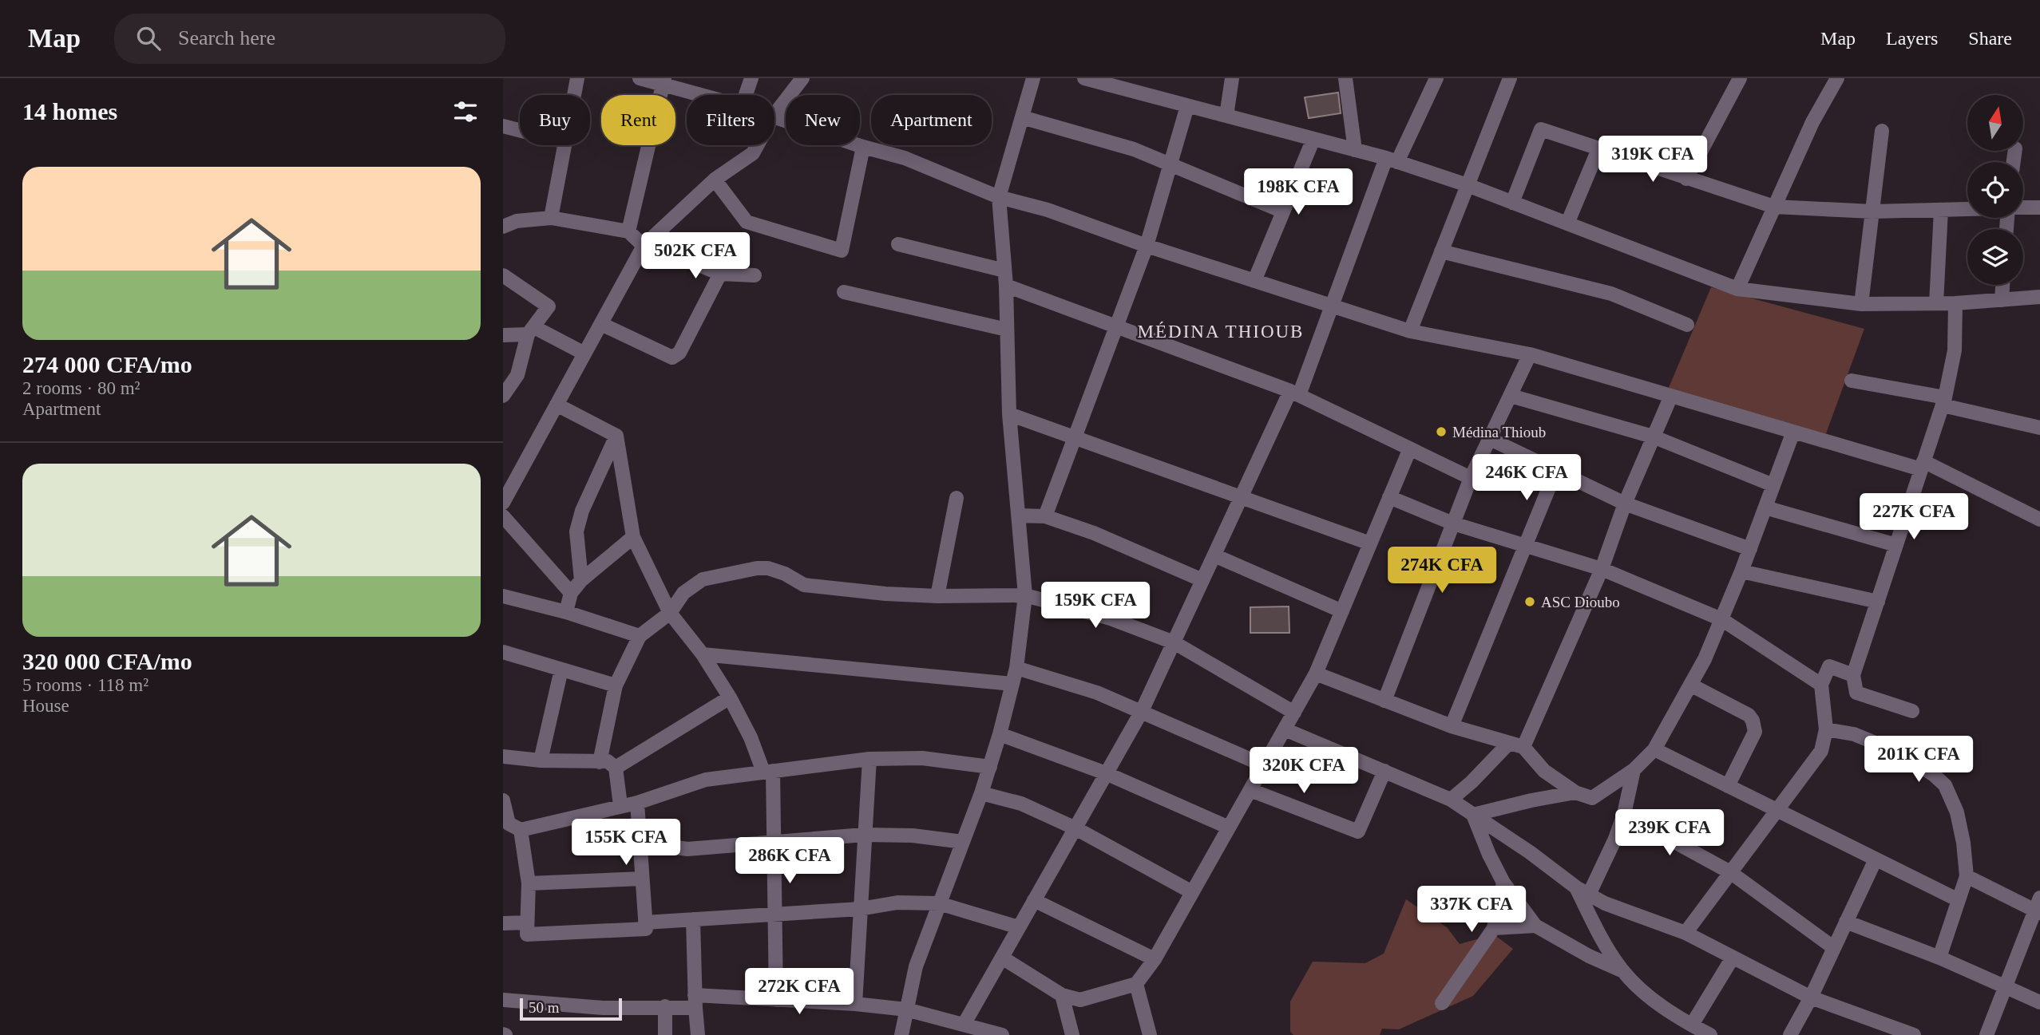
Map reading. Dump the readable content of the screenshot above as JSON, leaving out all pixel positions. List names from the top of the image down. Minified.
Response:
{"districts":["MÉDINA THIOUB"],"places":["Médina Thioub","ASC Dioubo"],"scale_bar":"50 m","north":"top","page":{"header":"Map","search":"Search here","nav":["Map","Layers","Share"],"heading":"14 homes","chip":["Buy","Rent","Filters","New","Apartment"],"price":["319K CFA","198K CFA","502K CFA","246K CFA","227K CFA","274K CFA","159K CFA","201K CFA","320K CFA","239K CFA","155K CFA","286K CFA","337K CFA","272K CFA"],"list":[{"name":"274 000 CFA/mo","note":"2 rooms · 80 m² · Apartment"},{"name":"320 000 CFA/mo","note":"5 rooms · 118 m² · House"}],"scale":"50 m"}}
